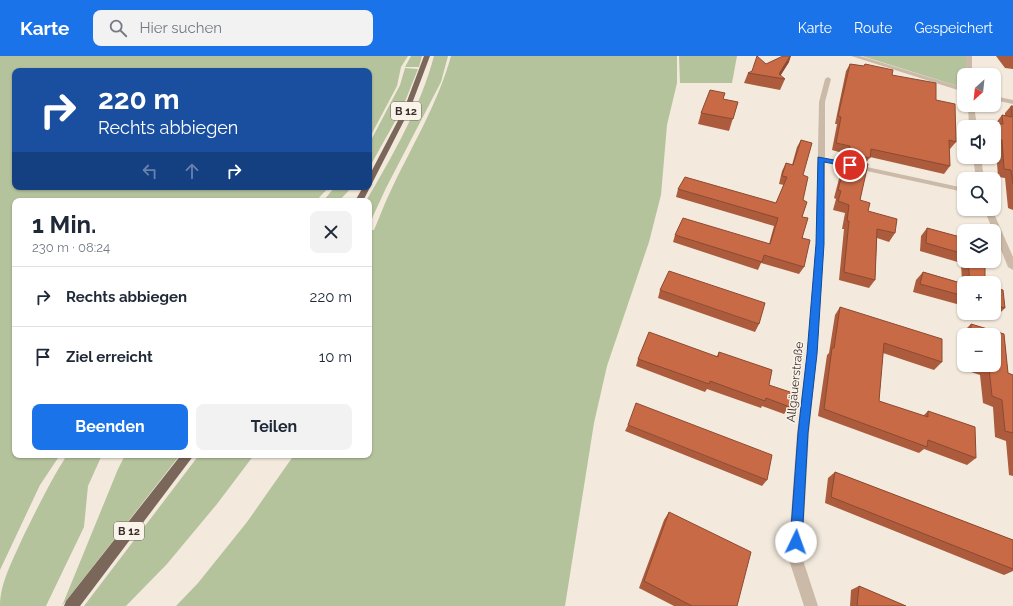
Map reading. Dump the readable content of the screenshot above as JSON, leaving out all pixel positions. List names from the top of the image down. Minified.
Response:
{"streets":{"main road":["B 12"],"street":["Allgäuerstraße"]},"north":"bottom left","page":{"header":"Karte","search":"Hier suchen","nav":["Karte","Route","Gespeichert"],"map_buttons":["+","−"],"turn":["220 m","Rechts abbiegen"],"heading":["1 Min.","230 m · 08:24"],"list":[{"name":"Rechts abbiegen","value":"220 m"},{"name":"Ziel erreicht","value":"10 m"}],"buttons":["Beenden","Teilen"]}}
